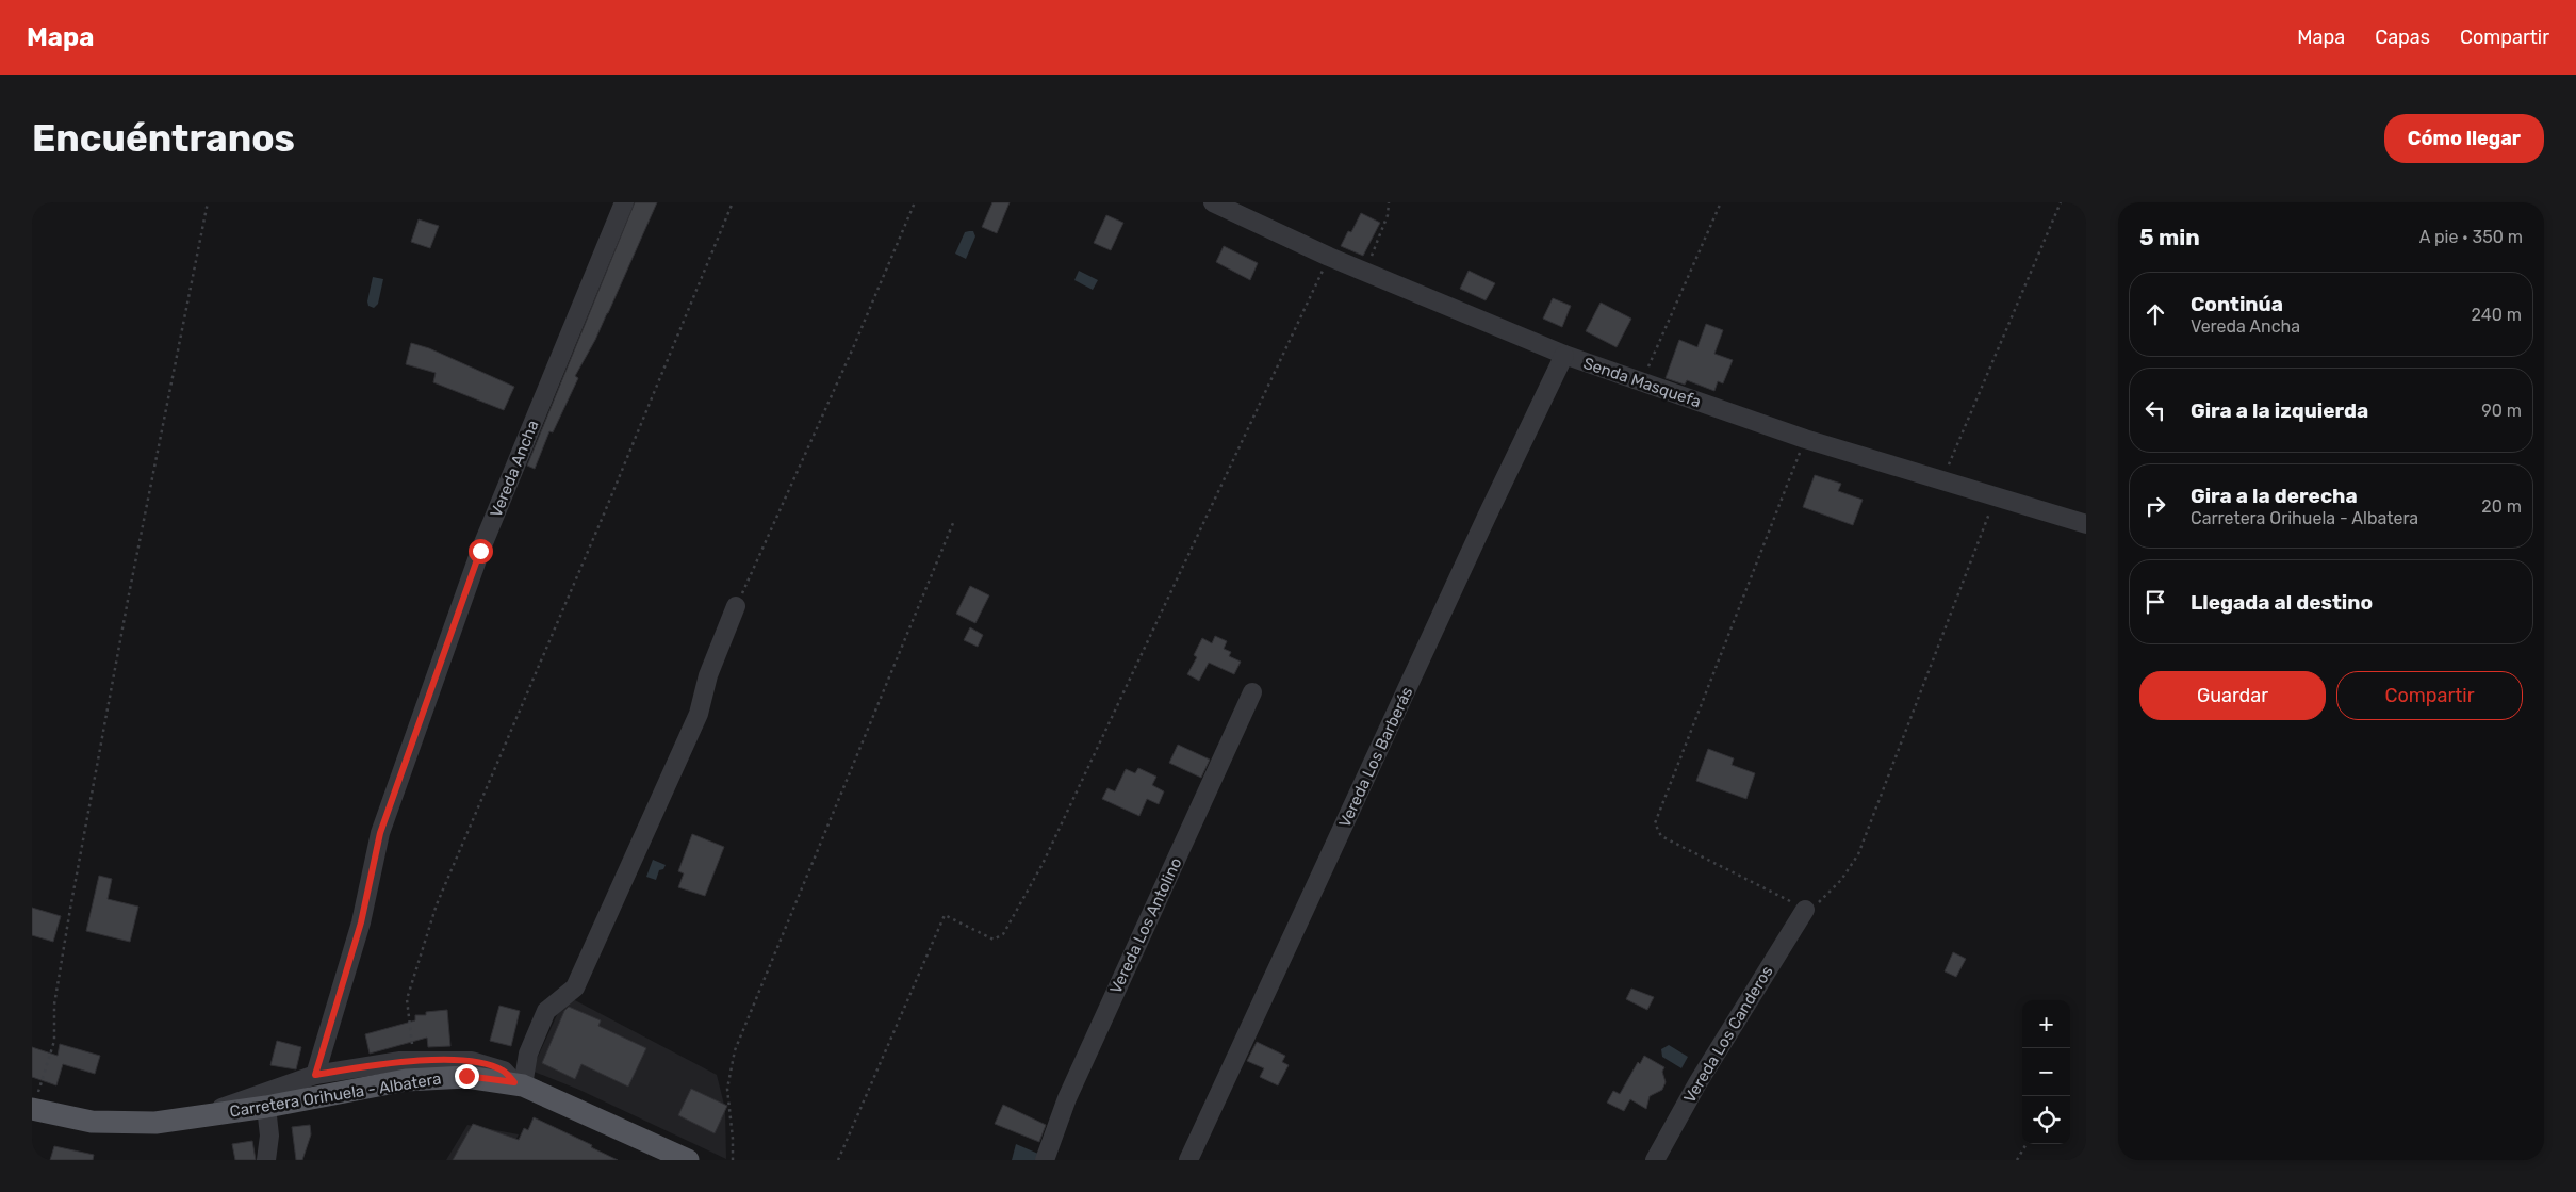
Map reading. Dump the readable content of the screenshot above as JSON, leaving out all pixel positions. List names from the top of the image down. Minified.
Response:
{"streets":{"main road":["Carretera Orihuela - Albatera"],"street":["Senda Masquefa","Vereda Ancha","Vereda Los Barberás","Vereda Los Antolino","Vereda Los Canderos"]},"crossings":[["Senda Masquefa","Vereda Los Barberás"]],"page":{"header":"Mapa","nav":["Mapa","Capas","Compartir"],"buttons":["Cómo llegar",["Guardar","Compartir"]],"title":"Encuéntranos","heading":["5 min","A pie · 350 m"],"list":[["Continúa","Vereda Ancha","240 m"],["Gira a la izquierda","90 m"],["Gira a la derecha","Carretera Orihuela - Albatera","20 m"],"Llegada al destino"],"map_buttons":["+","−"]}}
